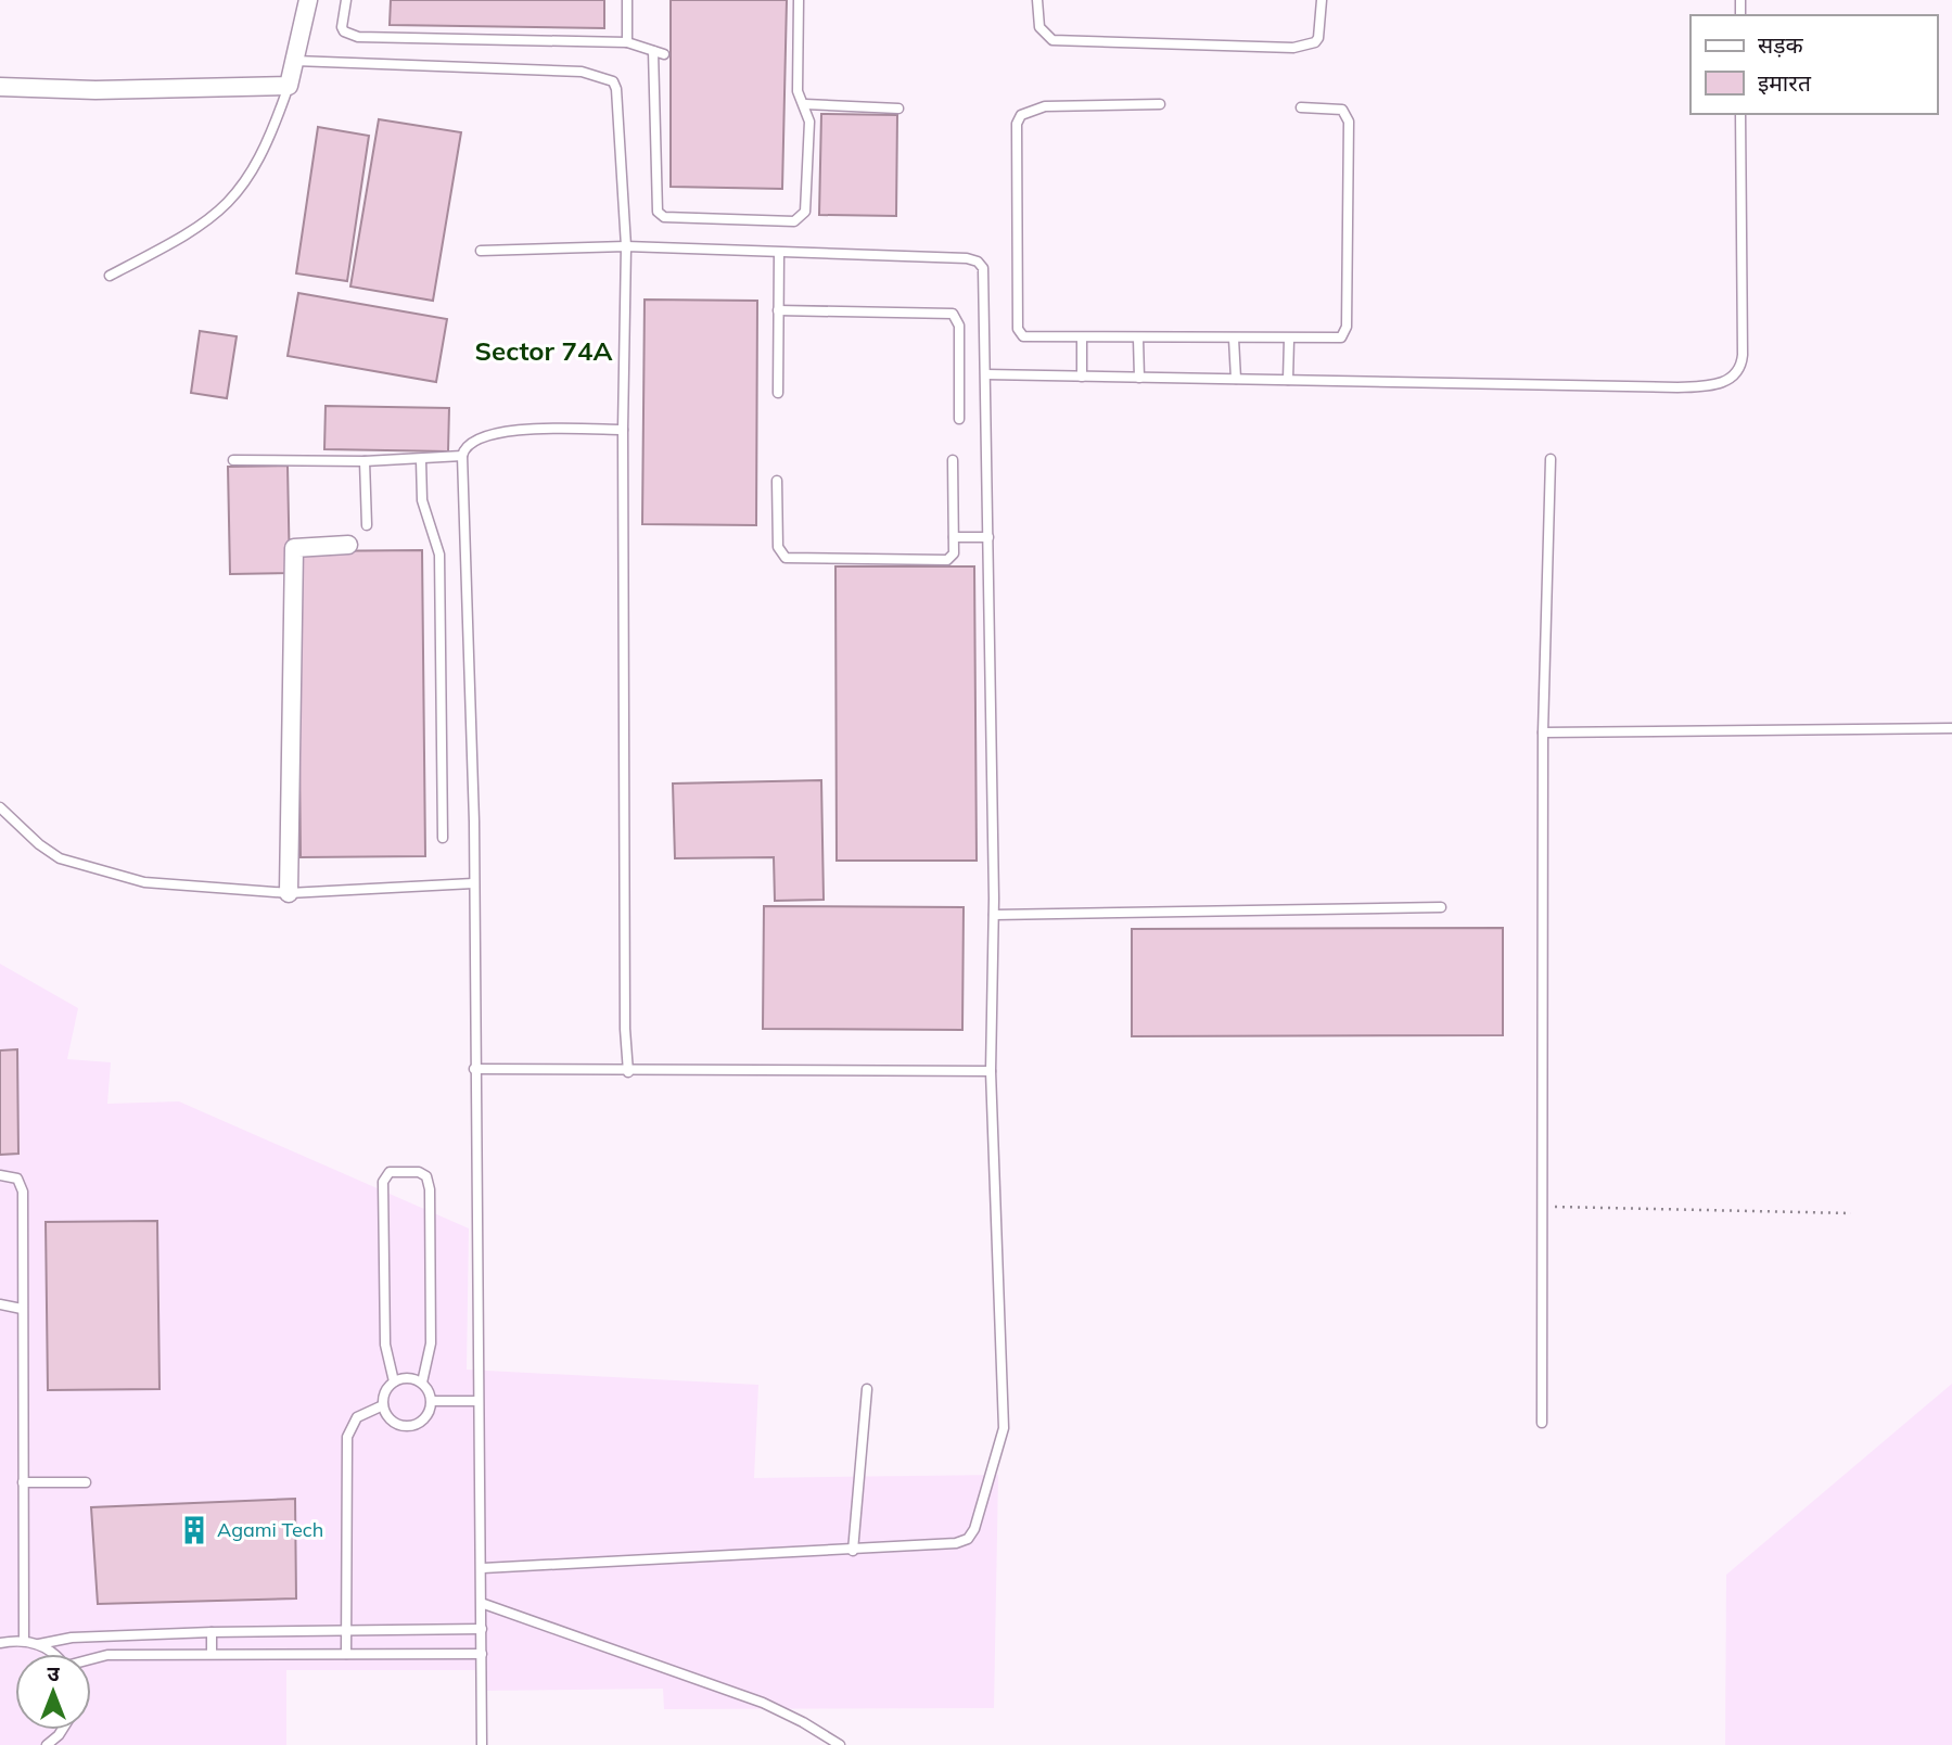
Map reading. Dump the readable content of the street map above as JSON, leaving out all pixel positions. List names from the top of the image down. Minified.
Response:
{"districts":["Sector 74A"],"places":{"building":["Agami Tech"]},"legend":["सड़क","इमारत"],"north":"top"}
